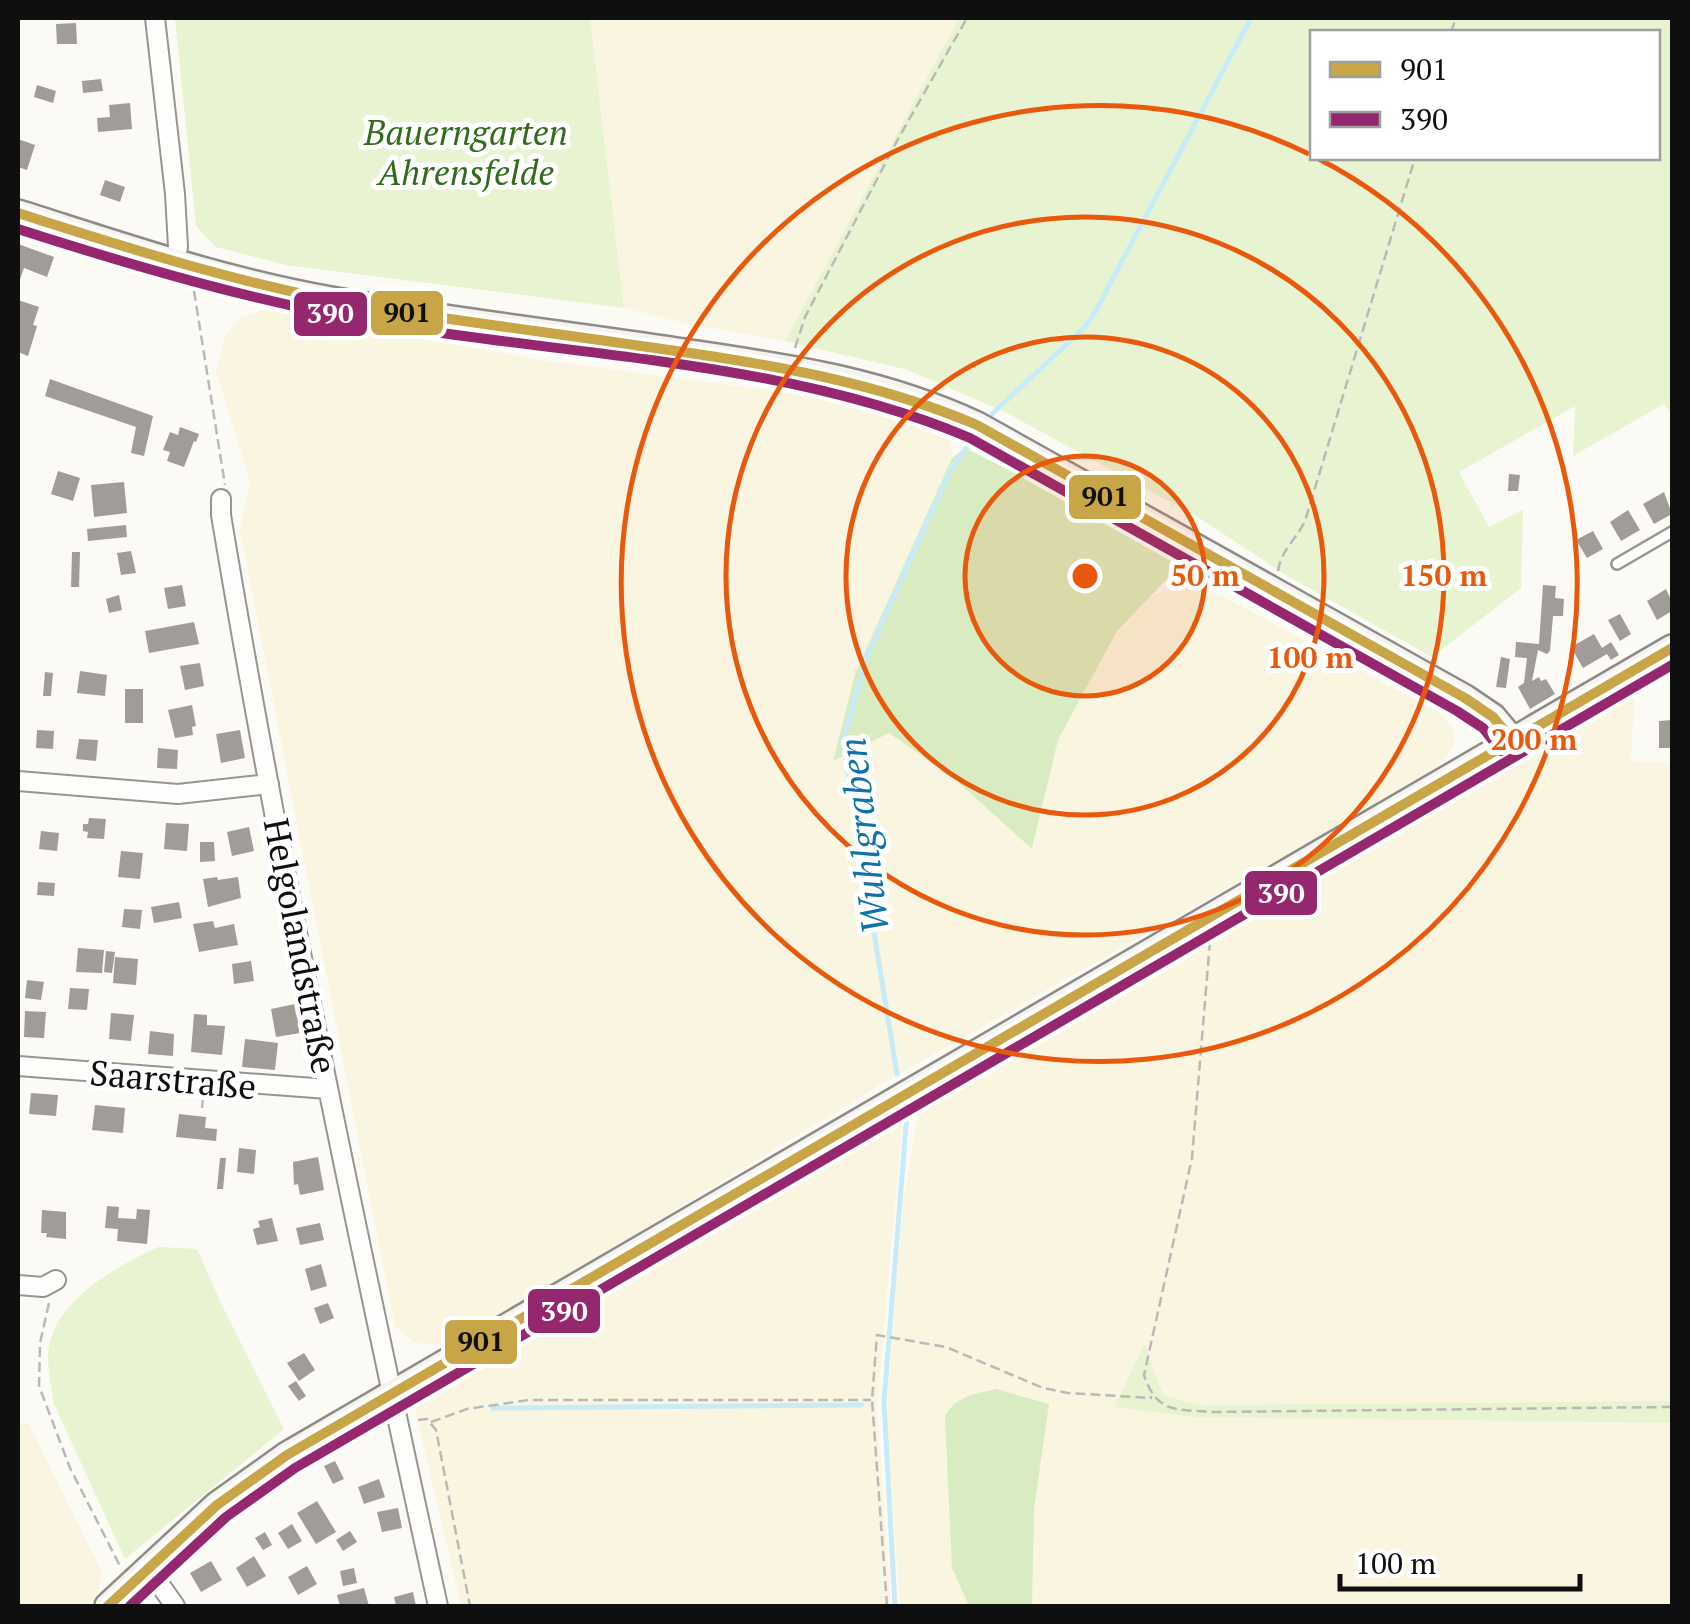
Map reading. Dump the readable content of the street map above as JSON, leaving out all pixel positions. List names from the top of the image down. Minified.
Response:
{"streets":{"street":["Helgolandstraße","Saarstraße"]},"crossings":[["Helgolandstraße","Saarstraße"]],"water":["Wuhlgraben"],"parks":["Bauerngarten Ahrensfelde"],"lines":["transit line 901","transit line 390"],"legend":["901","390"],"scale_bar":"100 m","rings":["50 m","150 m","100 m","200 m"]}
